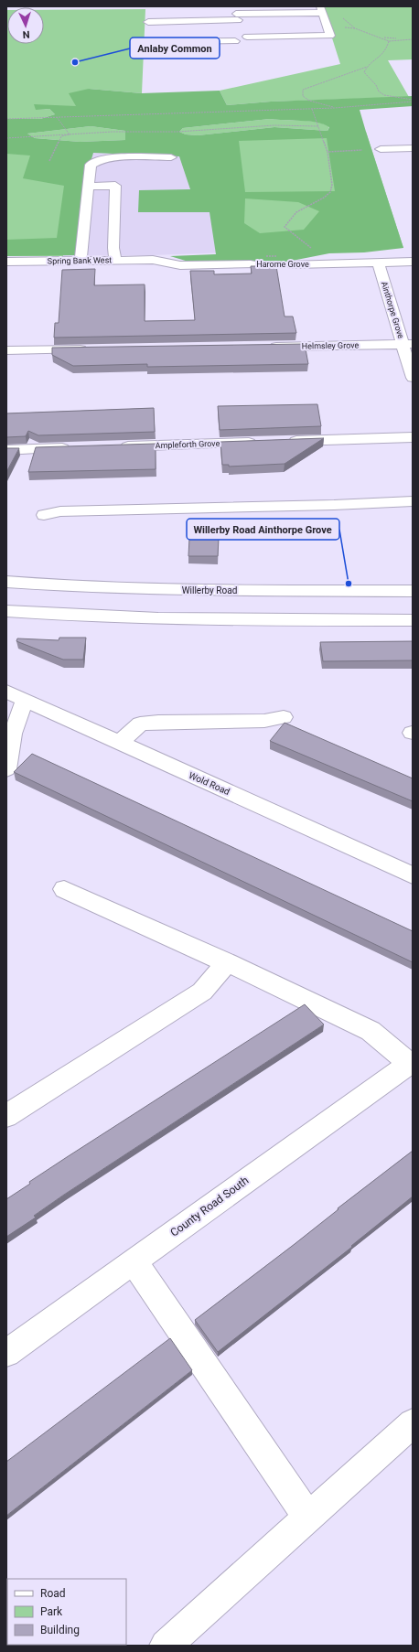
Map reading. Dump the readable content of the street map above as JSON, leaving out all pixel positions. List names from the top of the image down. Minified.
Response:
{"streets":{"street":["Spring Bank West","Harome Grove","Ainthorpe Grove","Helmsley Grove","Ampleforth Grove","Willerby Road","Wold Road","County Road South"]},"crossings":[["Spring Bank West","Harome Grove"],["Harome Grove","Ainthorpe Grove"],["Ainthorpe Grove","Helmsley Grove"]],"places":["Anlaby Common","Willerby Road Ainthorpe Grove"],"legend":["Road","Park","Building"],"north":"bottom"}
